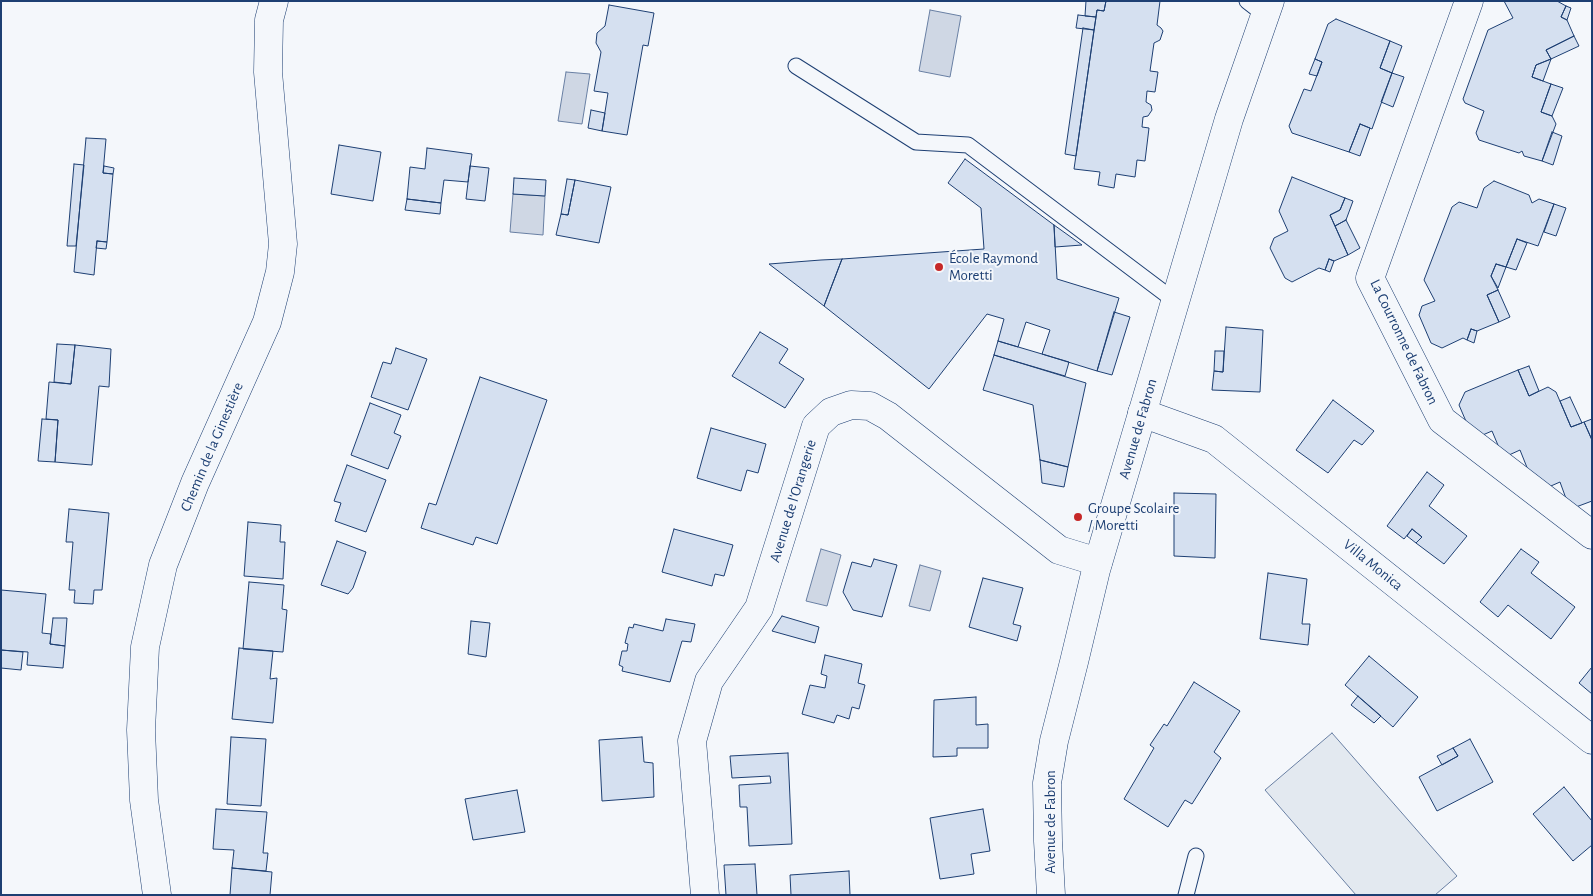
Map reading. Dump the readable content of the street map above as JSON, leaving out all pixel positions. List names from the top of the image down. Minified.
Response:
{"streets":{"street":["La Courronne de Fabron","Avenue de Fabron","Chemin de la Ginestière","Avenue de l'Orangerie","Villa Monica"]},"crossings":[["Avenue de Fabron","Avenue de l'Orangerie"],["Avenue de Fabron","Villa Monica"]],"places":["École Raymond Moretti","Groupe Scolaire / Moretti"]}
